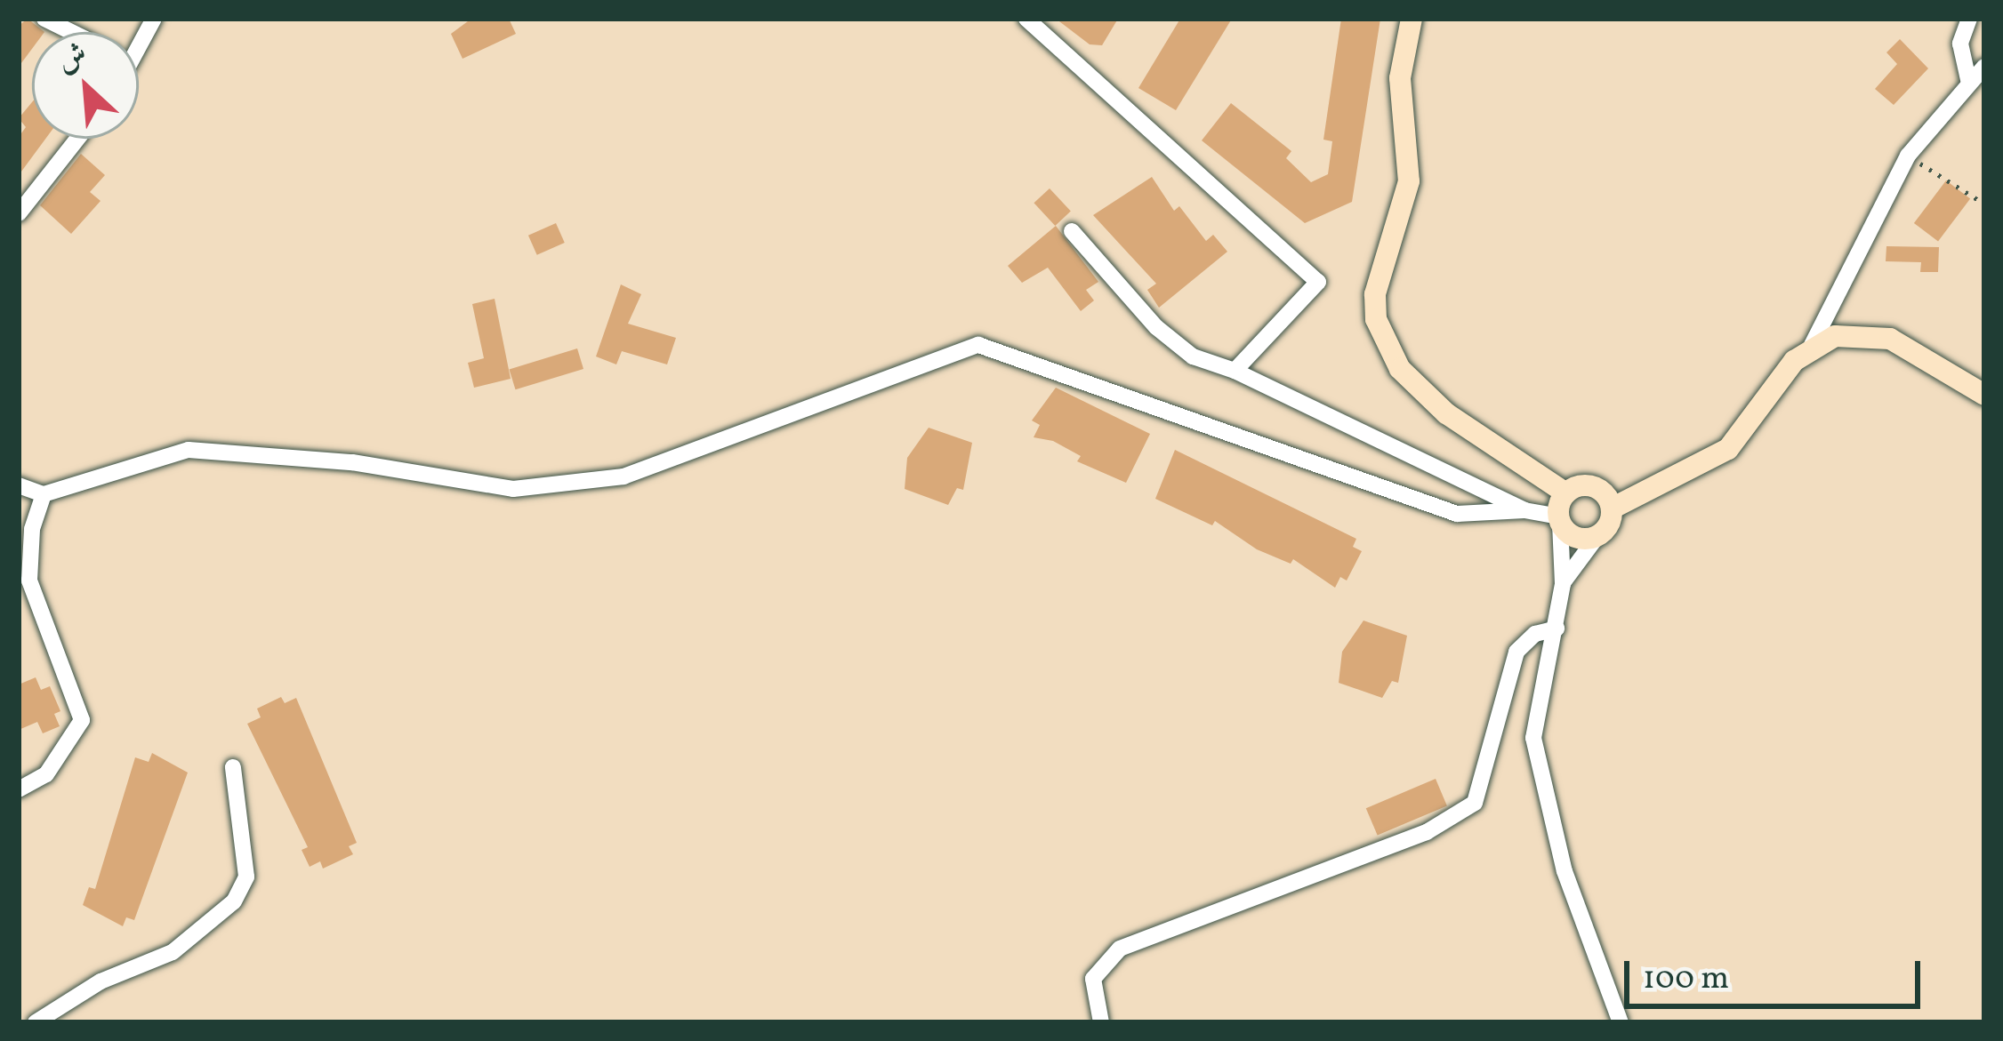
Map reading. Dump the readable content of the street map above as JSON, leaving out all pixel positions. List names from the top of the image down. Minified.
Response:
{"scale_bar":"100 m","north":"top left"}
